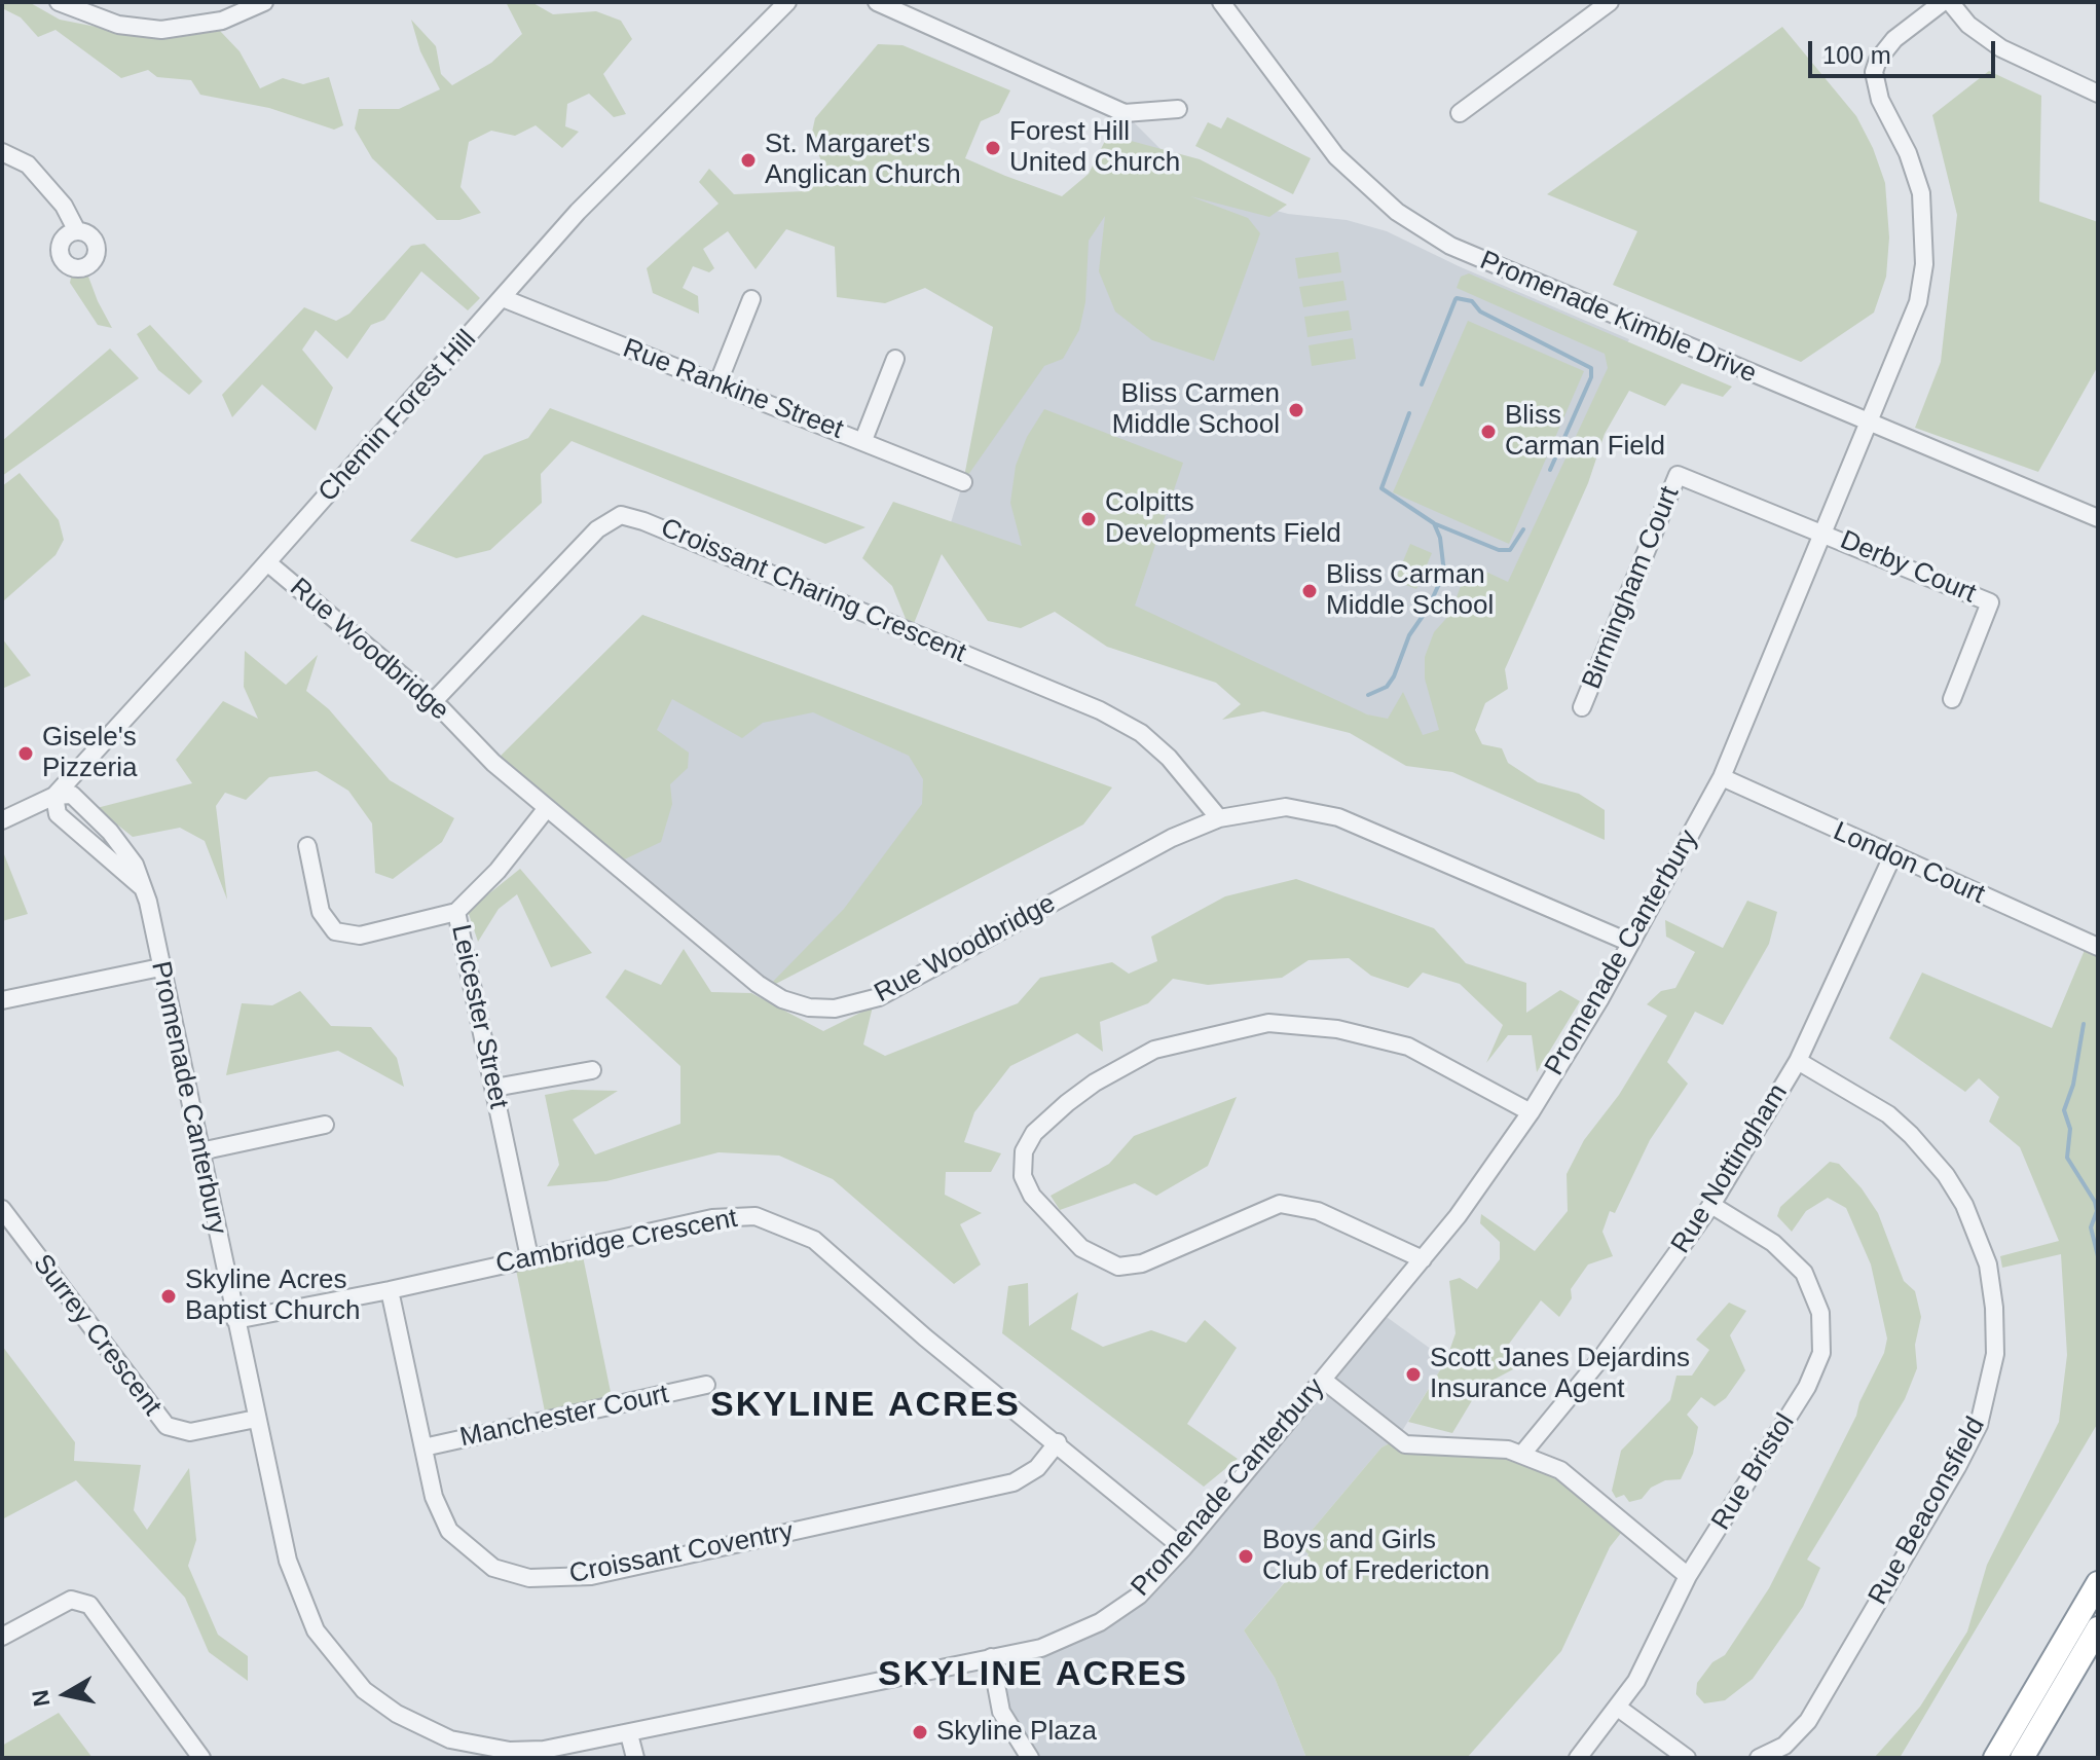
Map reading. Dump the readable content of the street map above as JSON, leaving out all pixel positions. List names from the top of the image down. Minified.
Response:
{"streets":{"street":["Promenade Kimble Drive","Rue Rankine Street","Chemin Forest Hill","Derby Court","Birmingham Court","Croissant Charing Crescent","Rue Woodbridge","London Court","Promenade Canterbury","Leicester Street","Rue Nottingham","Cambridge Crescent","Surrey Crescent","Manchester Court","Rue Bristol","Rue Beaconsfield","Croissant Coventry"]},"crossings":[["Promenade Kimble Drive","Promenade Canterbury"],["Rue Rankine Street","Chemin Forest Hill"],["Chemin Forest Hill","Rue Woodbridge"],["Chemin Forest Hill","Promenade Canterbury"],["Derby Court","Birmingham Court"],["Derby Court","Promenade Canterbury"],["Birmingham Court","Promenade Canterbury"],["Croissant Charing Crescent","Rue Woodbridge"],["Rue Woodbridge","Promenade Canterbury"],["Rue Woodbridge","Leicester Street"],["London Court","Promenade Canterbury"],["London Court","Rue Nottingham"],["Promenade Canterbury","Cambridge Crescent"],["Promenade Canterbury","Surrey Crescent"],["Leicester Street","Cambridge Crescent"],["Rue Nottingham","Rue Bristol"],["Rue Nottingham","Rue Beaconsfield"],["Cambridge Crescent","Croissant Coventry"],["Manchester Court","Croissant Coventry"]],"districts":["SKYLINE ACRES","SKYLINE ACRES"],"places":["Forest Hill United Church","St. Margaret's Anglican Church","Bliss Carmen Middle School","Bliss Carman Field","Colpitts Developments Field","Bliss Carman Middle School","Gisele's Pizzeria","Skyline Acres Baptist Church","Scott Janes Dejardins Insurance Agent","Boys and Girls Club of Fredericton","Skyline Plaza"],"scale_bar":"100 m","north":"left"}
